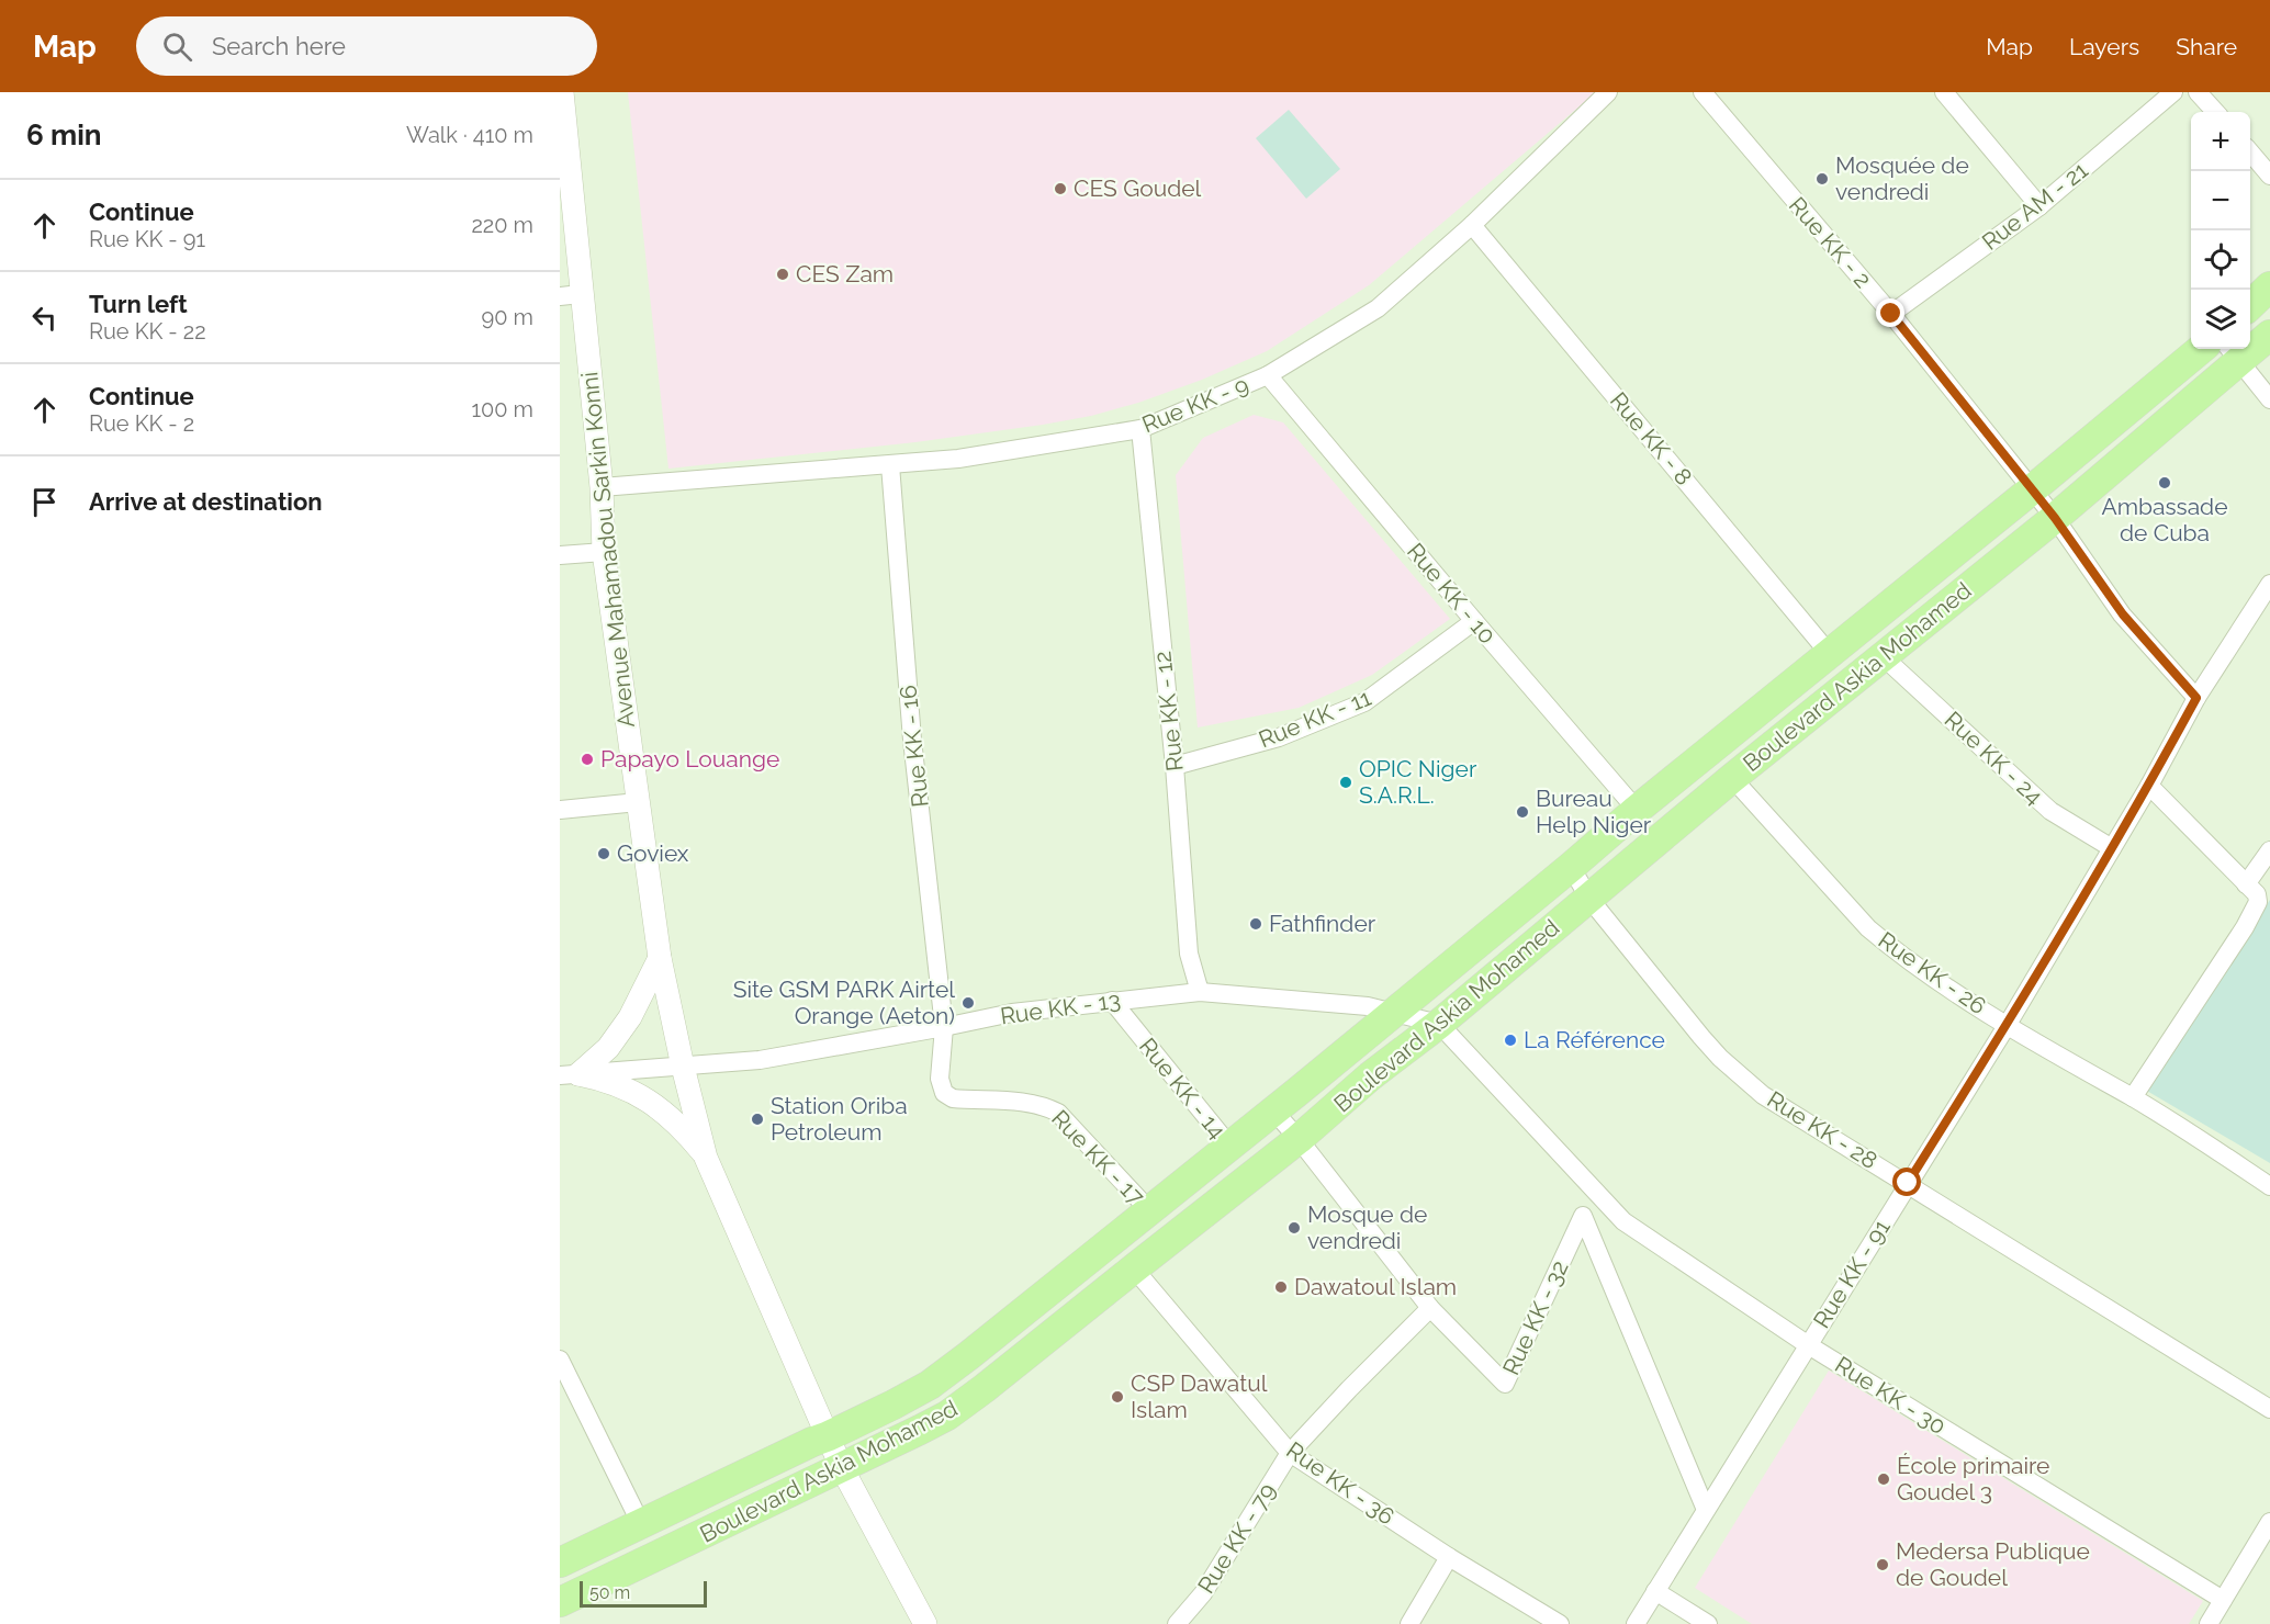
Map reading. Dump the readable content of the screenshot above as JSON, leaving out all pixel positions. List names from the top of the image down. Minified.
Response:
{"streets":{"main road":["Boulevard Askia Mohamed"],"street":["Rue AM - 21","Rue KK - 2","Rue KK - 9","Rue KK - 8","Avenue Mahamadou Sarkin Konni","Rue KK - 10","Rue KK - 12","Rue KK - 11","Rue KK - 16","Rue KK - 24","Rue KK - 26","Rue KK - 13","Rue KK - 14","Rue KK - 28","Rue KK - 17","Rue KK - 91","Rue KK - 32","Rue KK - 30","Rue KK - 36","Rue KK - 79"]},"crossings":[["Rue AM - 21","Rue KK - 2"],["Rue KK - 2","Boulevard Askia Mohamed"],["Rue KK - 2","Rue KK - 91"],["Rue KK - 9","Rue KK - 8"],["Rue KK - 9","Avenue Mahamadou Sarkin Konni"],["Rue KK - 9","Rue KK - 10"],["Rue KK - 9","Rue KK - 12"],["Rue KK - 9","Rue KK - 16"],["Rue KK - 8","Boulevard Askia Mohamed"],["Avenue Mahamadou Sarkin Konni","Boulevard Askia Mohamed"],["Avenue Mahamadou Sarkin Konni","Rue KK - 13"],["Rue KK - 10","Boulevard Askia Mohamed"],["Rue KK - 10","Rue KK - 11"],["Boulevard Askia Mohamed","Rue KK - 24"],["Boulevard Askia Mohamed","Rue KK - 26"],["Boulevard Askia Mohamed","Rue KK - 13"],["Boulevard Askia Mohamed","Rue KK - 14"],["Boulevard Askia Mohamed","Rue KK - 28"],["Boulevard Askia Mohamed","Rue KK - 17"],["Boulevard Askia Mohamed","Rue KK - 32"],["Boulevard Askia Mohamed","Rue KK - 30"],["Boulevard Askia Mohamed","Rue KK - 36"],["Rue KK - 12","Rue KK - 11"],["Rue KK - 12","Rue KK - 13"],["Rue KK - 16","Rue KK - 13"],["Rue KK - 16","Rue KK - 17"],["Rue KK - 24","Rue KK - 91"],["Rue KK - 26","Rue KK - 91"],["Rue KK - 13","Rue KK - 14"],["Rue KK - 13","Rue KK - 30"],["Rue KK - 28","Rue KK - 91"],["Rue KK - 91","Rue KK - 32"],["Rue KK - 91","Rue KK - 30"],["Rue KK - 32","Rue KK - 79"],["Rue KK - 36","Rue KK - 79"]],"places":["Mosquée de vendredi","CES Goudel","CES Zam","Ambassade de Cuba","Papayo Louange","OPIC Niger S.A.R.L.","Bureau Help Niger","Goviex","Fathfinder","Site GSM PARK Airtel Orange (Aeton)","La Référence","Station Oriba Petroleum","Mosque de vendredi","Dawatoul Islam","CSP Dawatul Islam","École primaire Goudel 3","Medersa Publique de Goudel"],"scale_bar":"50 m","page":{"header":"Map","search":"Search here","nav":["Map","Layers","Share"],"heading":["6 min","Walk · 410 m"],"map_buttons":["+","−"],"list":[["Continue","Rue KK - 91","220 m"],["Turn left","Rue KK - 22","90 m"],["Continue","Rue KK - 2","100 m"],"Arrive at destination"],"scale":"50 m"}}
